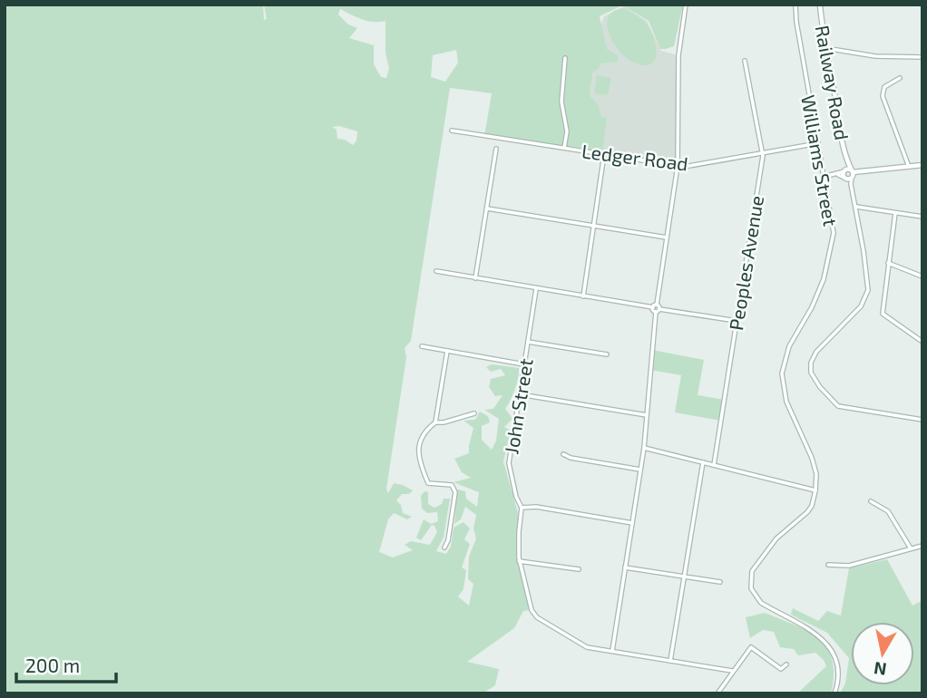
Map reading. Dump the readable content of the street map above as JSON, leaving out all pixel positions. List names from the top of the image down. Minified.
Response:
{"streets":{"street":["Railway Road","Ledger Road","Williams Street","Peoples Avenue","John Street"]},"crossings":[["Ledger Road","Williams Street"],["Ledger Road","Peoples Avenue"]],"scale_bar":"200 m","north":"bottom"}
